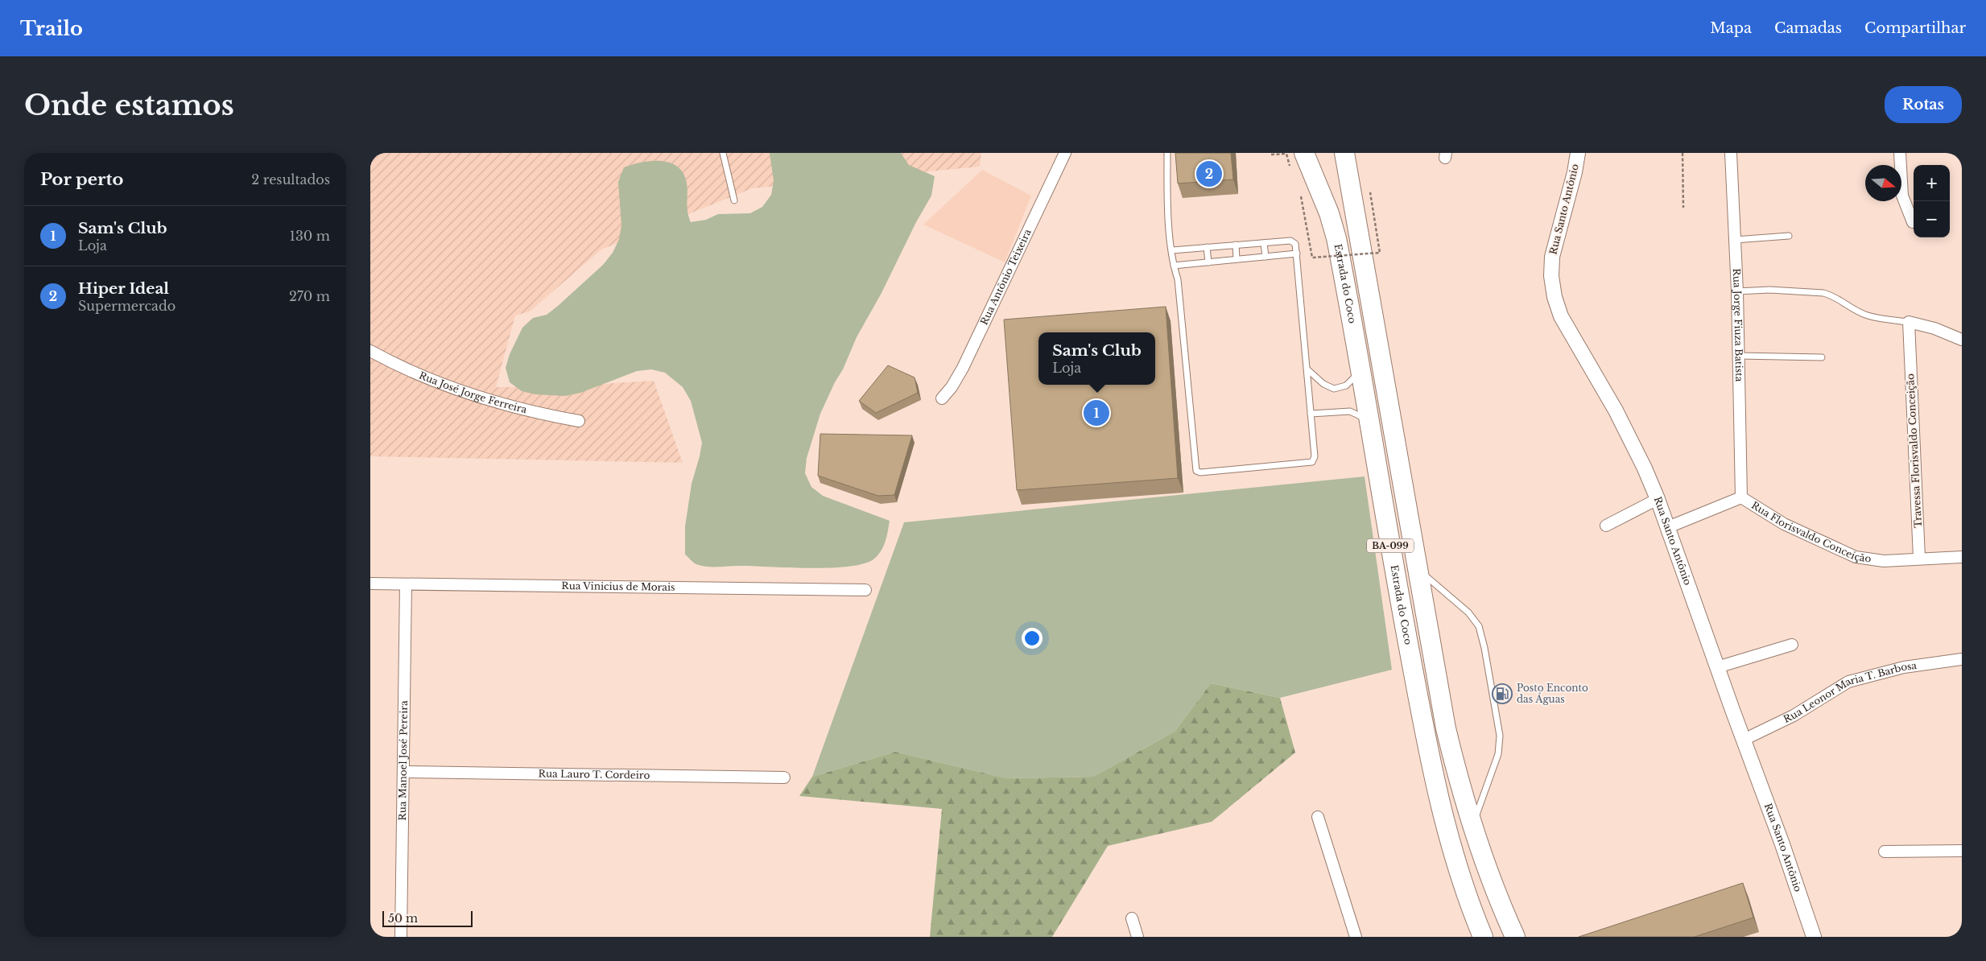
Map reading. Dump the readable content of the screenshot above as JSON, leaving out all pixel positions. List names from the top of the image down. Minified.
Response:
{"streets":{"highway":["Estrada do Coco","BA-099"],"street":["Rua Santo Antônio","Rua Antônio Teixeira","Rua Jorge Fiuza Batista","Rua José Jorge Ferreira","Travessa Florisvaldo Conceição","Rua Florisvaldo Conceição","Rua Vinicius de Morais","Rua Leonor Maria T. Barbosa","Rua Manoel José Pereira","Rua Lauro T. Cordeiro"]},"crossings":[["Rua Santo Antônio","Rua Florisvaldo Conceição"],["Rua Santo Antônio","Rua Leonor Maria T. Barbosa"],["Rua Jorge Fiuza Batista","Rua Florisvaldo Conceição"],["Travessa Florisvaldo Conceição","Rua Florisvaldo Conceição"],["Rua Vinicius de Morais","Rua Manoel José Pereira"],["Rua Manoel José Pereira","Rua Lauro T. Cordeiro"]],"places":{"fuel station":["Posto Enconto das Águas"]},"scale_bar":"50 m","north":"right","page":{"header":"Trailo","nav":["Mapa","Camadas","Compartilhar"],"buttons":"Rotas","title":"Onde estamos","heading":["Por perto","2 resultados"],"pins":["2","1"],"map_buttons":["+","−"],"list":[{"mark":"1","name":"Sam's Club","note":"Loja","value":"130 m"},{"mark":"2","name":"Hiper Ideal","note":"Supermercado","value":"270 m"}],"popup":["Sam's Club","Loja"],"scale":"50 m"}}
